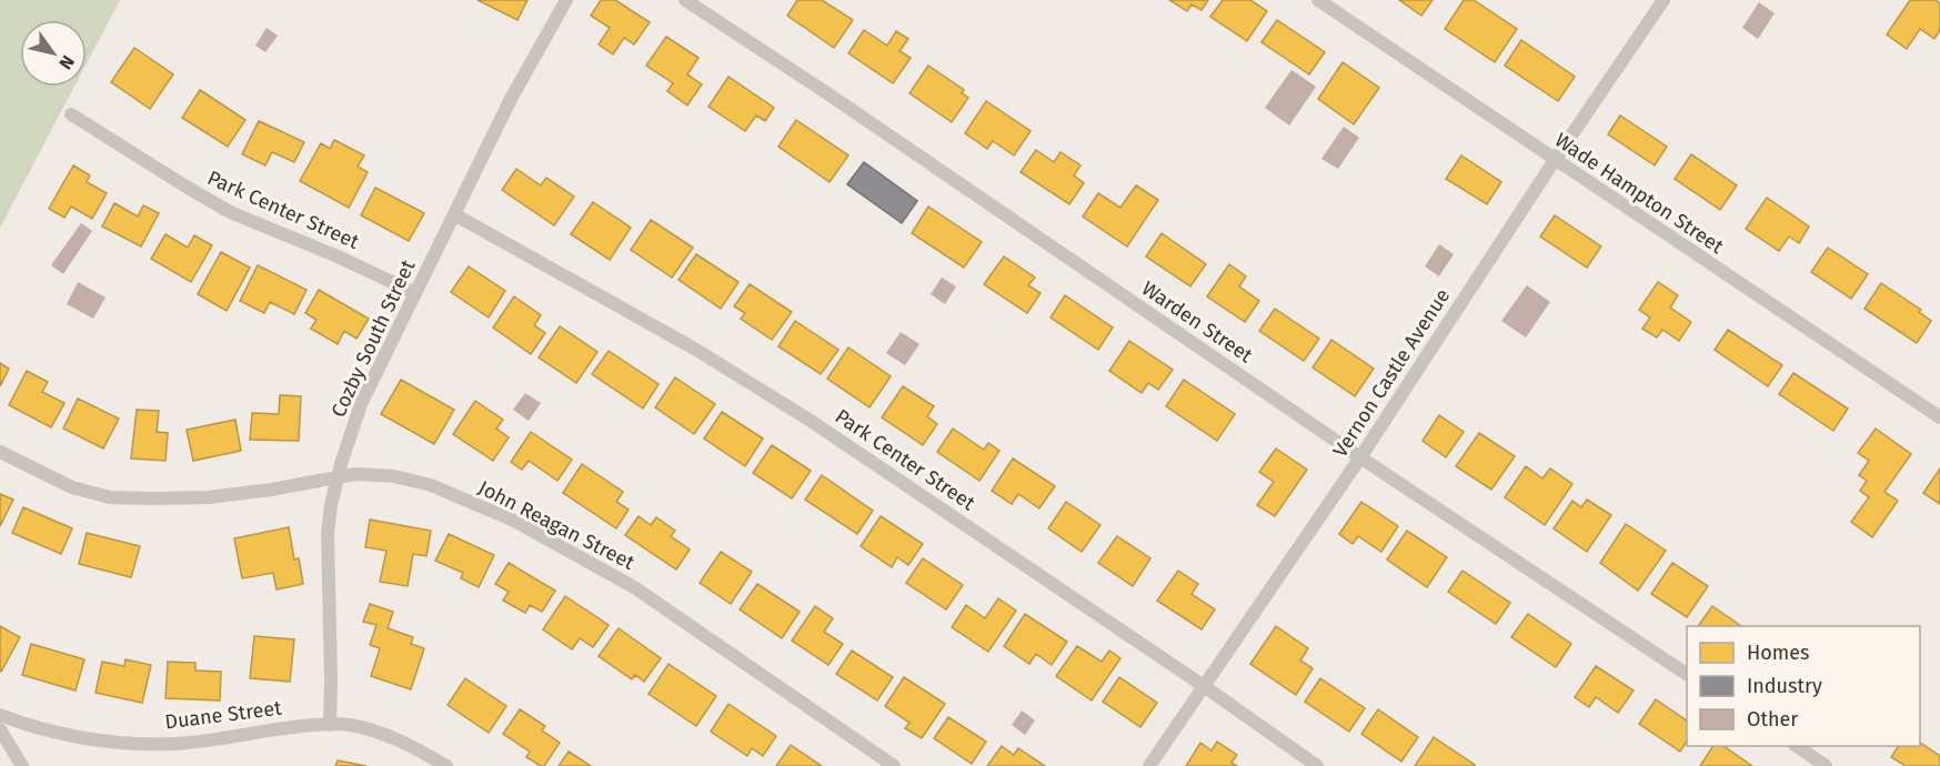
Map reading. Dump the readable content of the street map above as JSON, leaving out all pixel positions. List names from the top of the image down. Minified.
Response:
{"streets":{"street":["Wade Hampton Street","Park Center Street","Warden Street","Cozby South Street","Vernon Castle Avenue","John Reagan Street","Duane Street"]},"crossings":[["Wade Hampton Street","Vernon Castle Avenue"],["Park Center Street","Cozby South Street"],["Park Center Street","Vernon Castle Avenue"],["Warden Street","Vernon Castle Avenue"],["Cozby South Street","John Reagan Street"],["Cozby South Street","Duane Street"]],"legend":["Homes","Industry","Other"],"north":"bottom right"}
